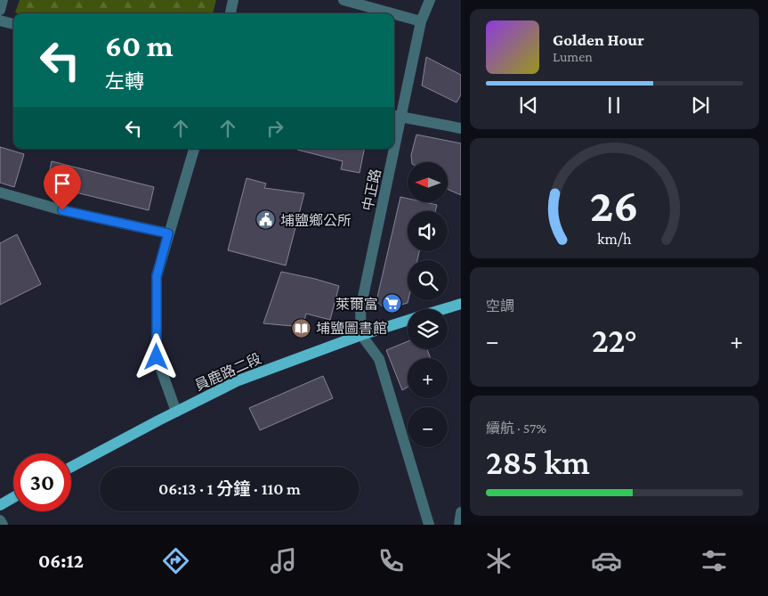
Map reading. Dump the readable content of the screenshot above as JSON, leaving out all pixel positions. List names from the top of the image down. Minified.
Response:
{"streets":{"main road":["員鹿路二段"],"street":["中正路"]},"crossings":[["中正路","員鹿路二段"]],"places":{"public building":["埔鹽鄉公所"],"supermarket":["萊爾富"],"library":["埔鹽圖書館"]},"north":"left","page":{"turn":["60 m","左轉"],"song":["Golden Hour","Lumen"],"map_buttons":["+","−"],"tile":["空調",["續航 · 57%","285 km"]],"heat":["−","22°","+"],"limit":"30","trip":"06:13 · 1 分鐘 · 110 m","tabs":"06:12","gauge":["26","km/h"]}}
